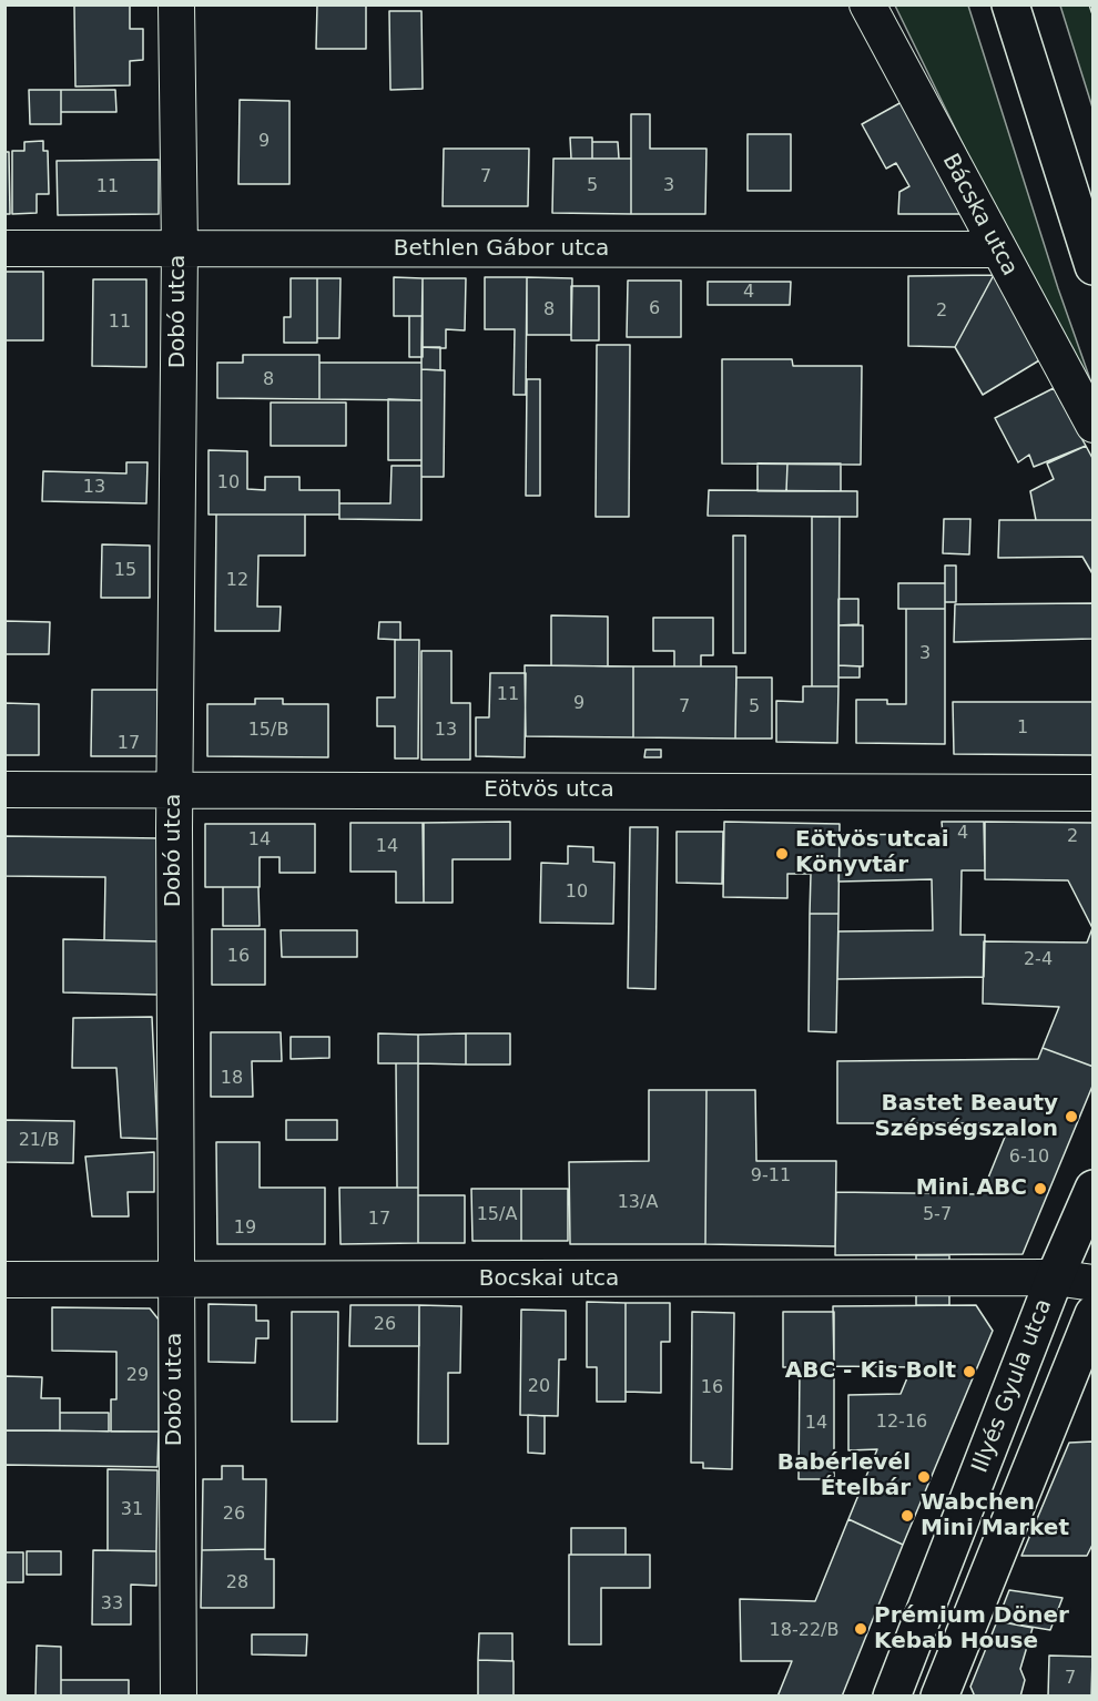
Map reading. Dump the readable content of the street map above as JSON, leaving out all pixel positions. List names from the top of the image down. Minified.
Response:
{"streets":{"main road":["Illyés Gyula utca"],"street":["Bácska utca","Bethlen Gábor utca","Dobó utca","Eötvös utca","Bocskai utca"]},"crossings":[["Bácska utca","Bethlen Gábor utca"],["Bethlen Gábor utca","Dobó utca"],["Dobó utca","Eötvös utca"],["Dobó utca","Bocskai utca"],["Bocskai utca","Illyés Gyula utca"]],"places":["Eötvös utcai Könyvtár","Bastet Beauty Szépségszalon","Mini ABC","ABC - Kis Bolt","Babérlevél Ételbár","Wabchen Mini Market","Prémium Döner Kebab House"],"house_numbers":["9","7","5","3","11","4","6","8","2","11","8","10","13","15","12","3","11","9","7","5","1","15/B","13","17","4","2","14","14","10","16","2-4","18","21/B","6-10","9-11","13/A","15/A","5-7","17","19","26","29","20","16","12-16","14","31","26","28","33","18-22/B","7"]}
